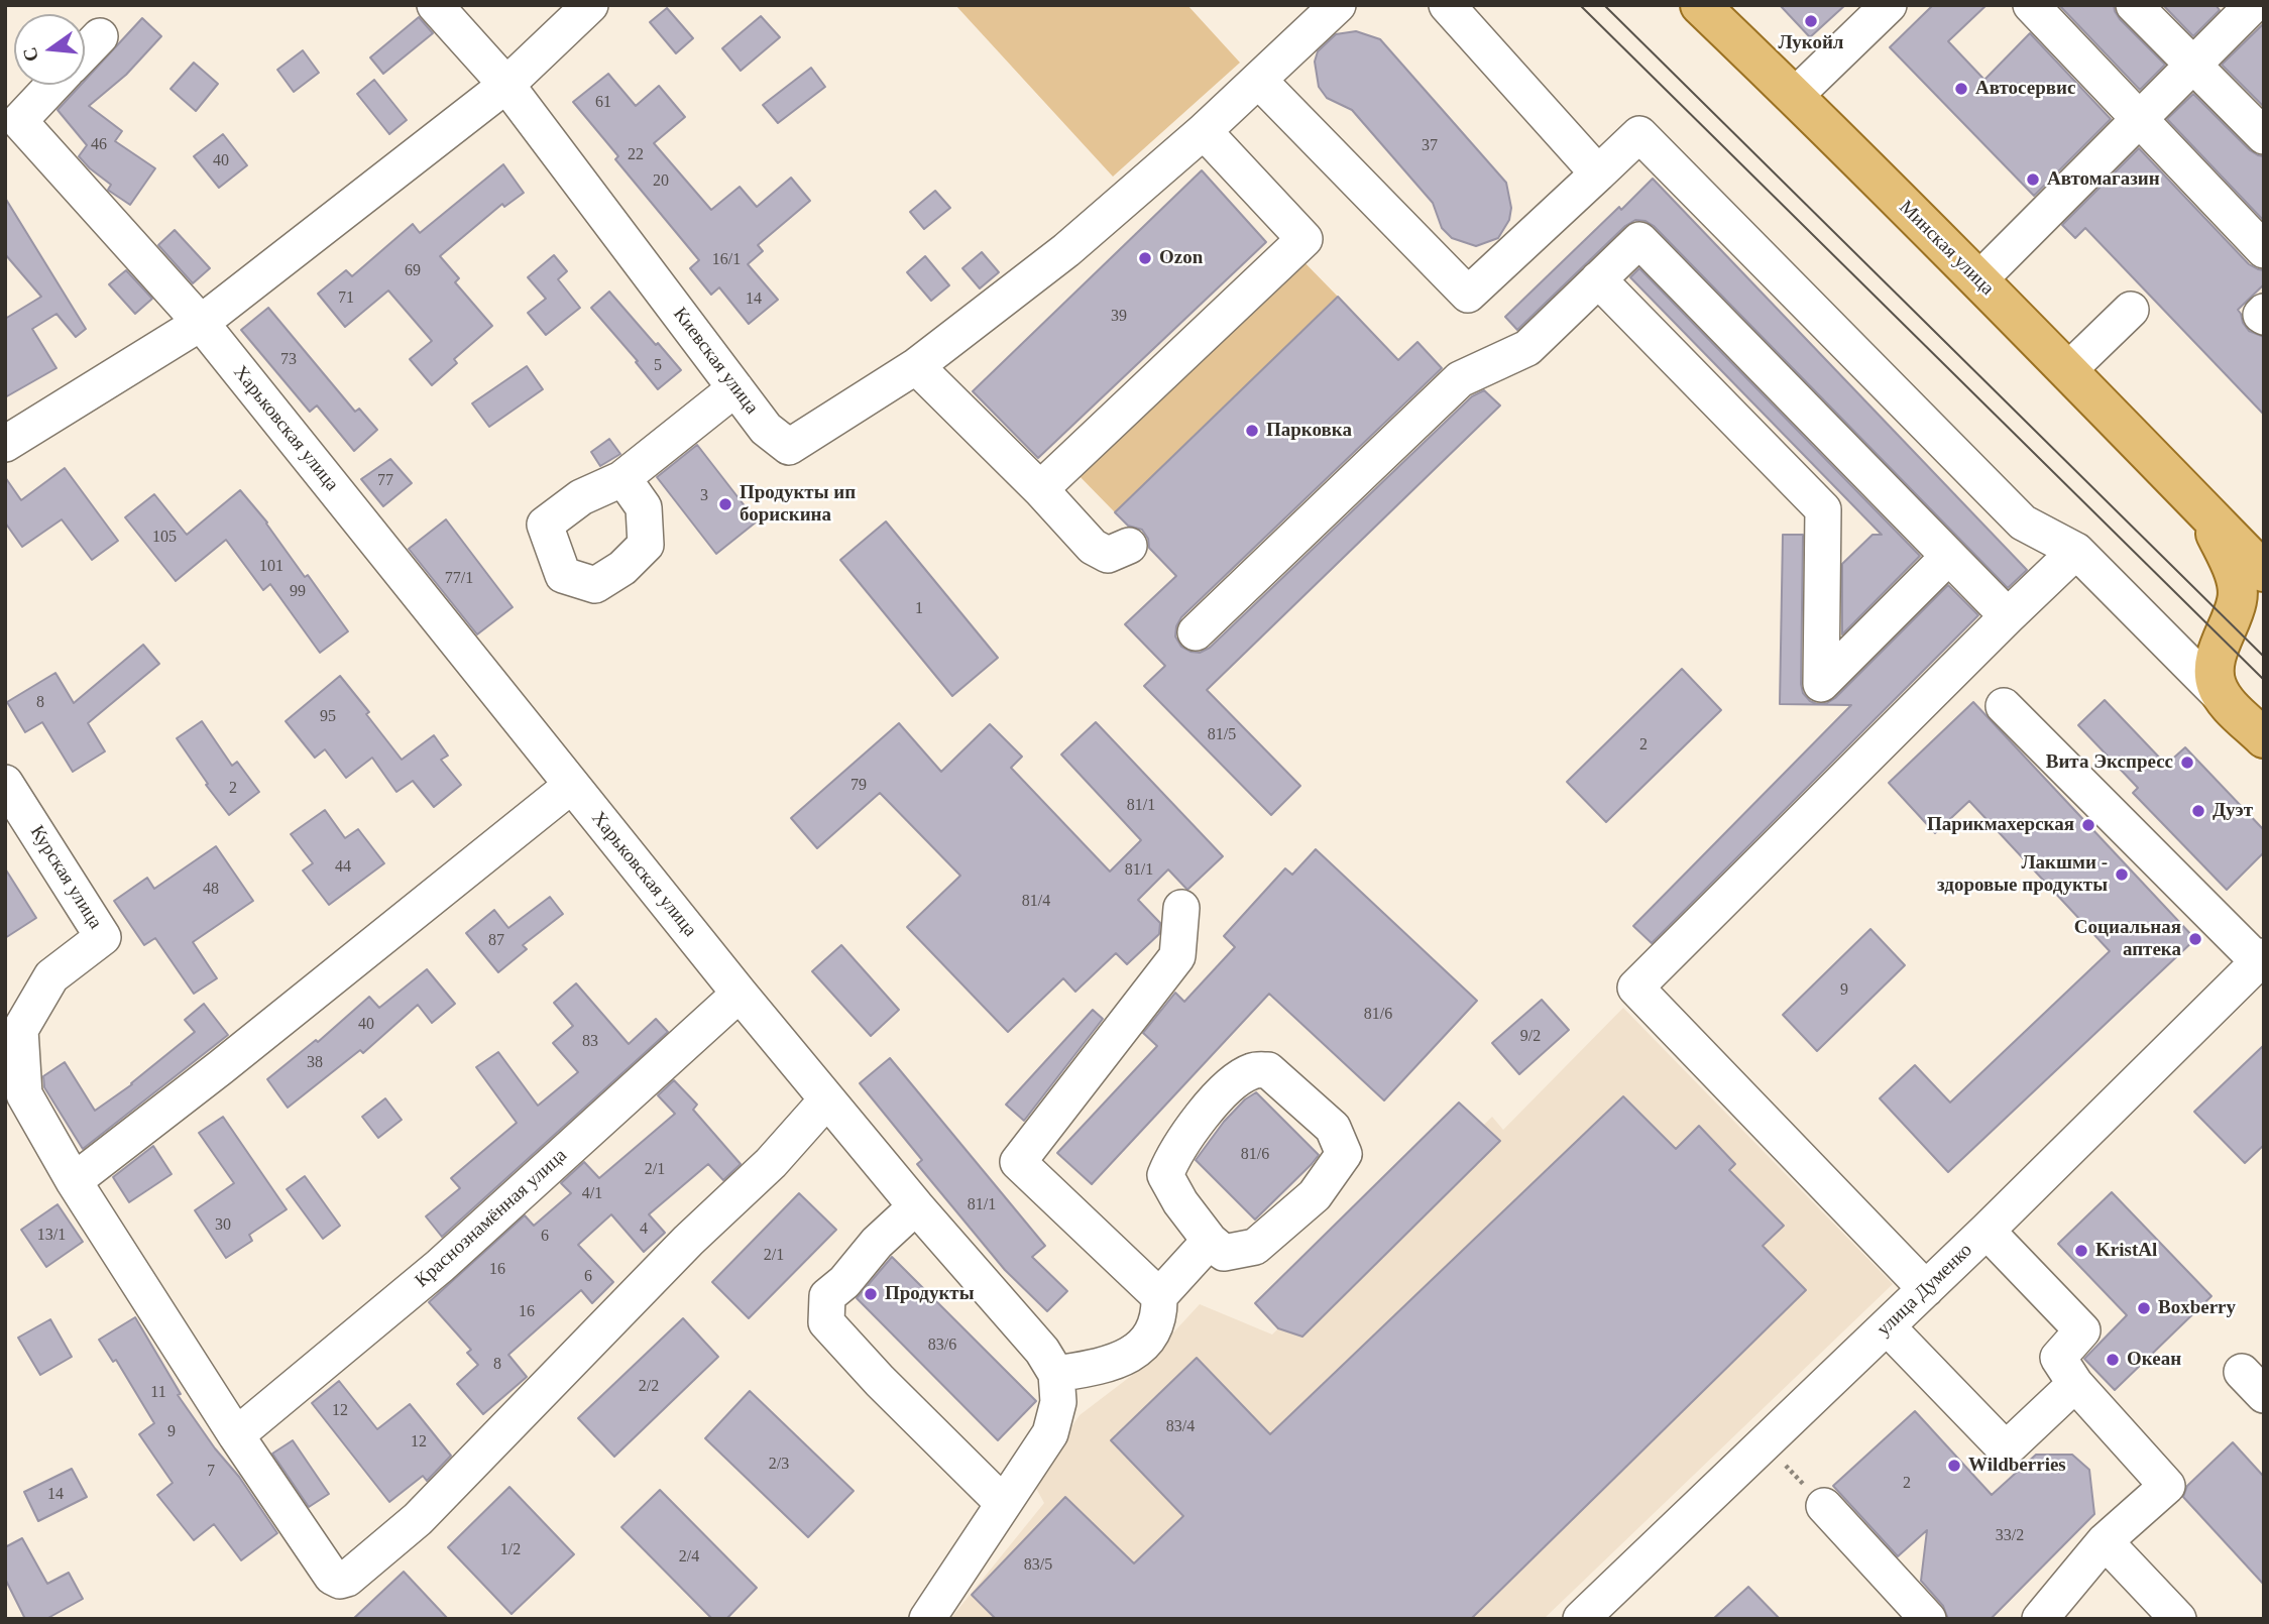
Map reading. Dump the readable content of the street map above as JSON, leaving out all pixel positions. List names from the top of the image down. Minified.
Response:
{"streets":{"main road":["Минская улица"],"street":["Киевская улица","Харьковская улица","Курская улица","Краснознамённая улица","улица Думенко"]},"crossings":[["Харьковская улица","Краснознамённая улица"]],"places":["Лукойл","Автосервис","Автомагазин","Ozon","Парковка","Продукты ип борискина","Вита Экспресс","Дуэт","Парикмахерская","Лакшми - здоровые продукты","Социальная аптека","KristAl","Продукты","Boxberry","Океан","Wildberries"],"house_numbers":["61","46","37","22","40","20","16/1","69","71","14","39","73","5","77","3","105","101","77/1","99","1","8","95","81/5","2","79","2","81/1","44","81/1","48","81/4","87","9","81/6","40","9/2","83","38","81/6","2/1","4/1","81/1","30","4","13/1","6","2/1","16","6","16","83/6","8","2/2","11","12","83/4","9","12","2/3","7","2","14","33/2","1/2","2/4","83/5"],"north":"left"}
